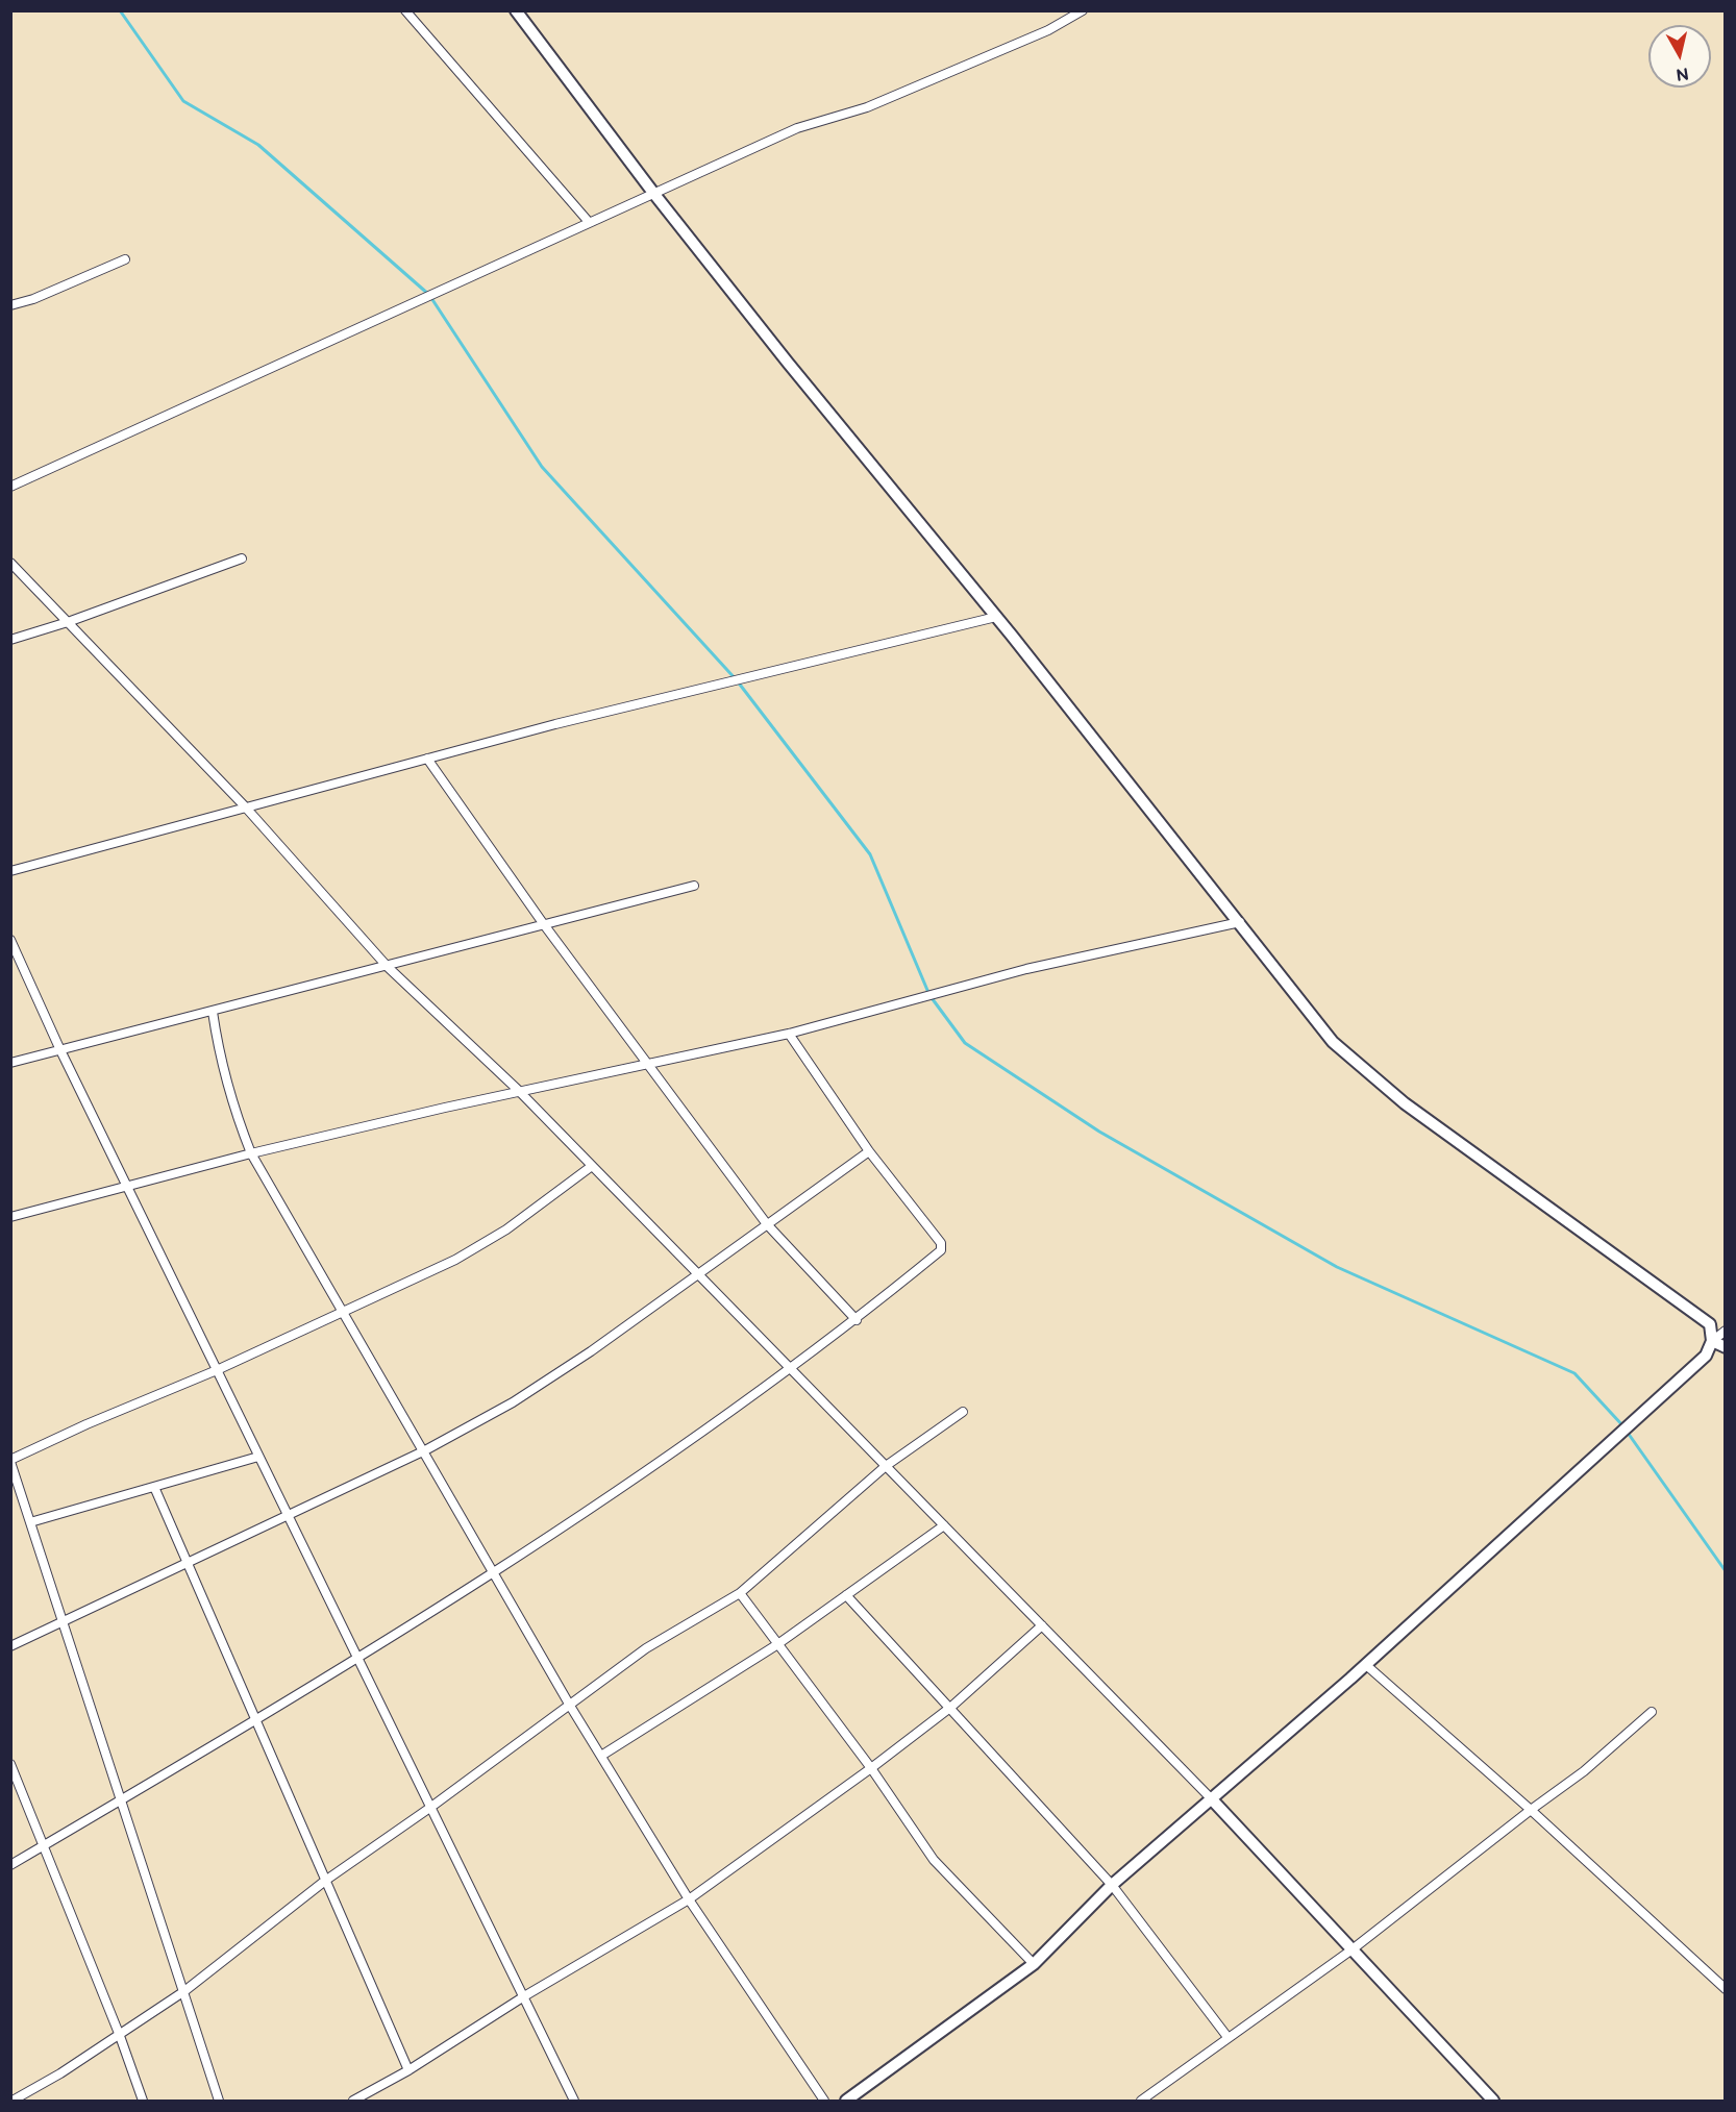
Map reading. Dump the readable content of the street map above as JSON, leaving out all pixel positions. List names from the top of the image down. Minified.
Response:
{"north":"bottom"}
